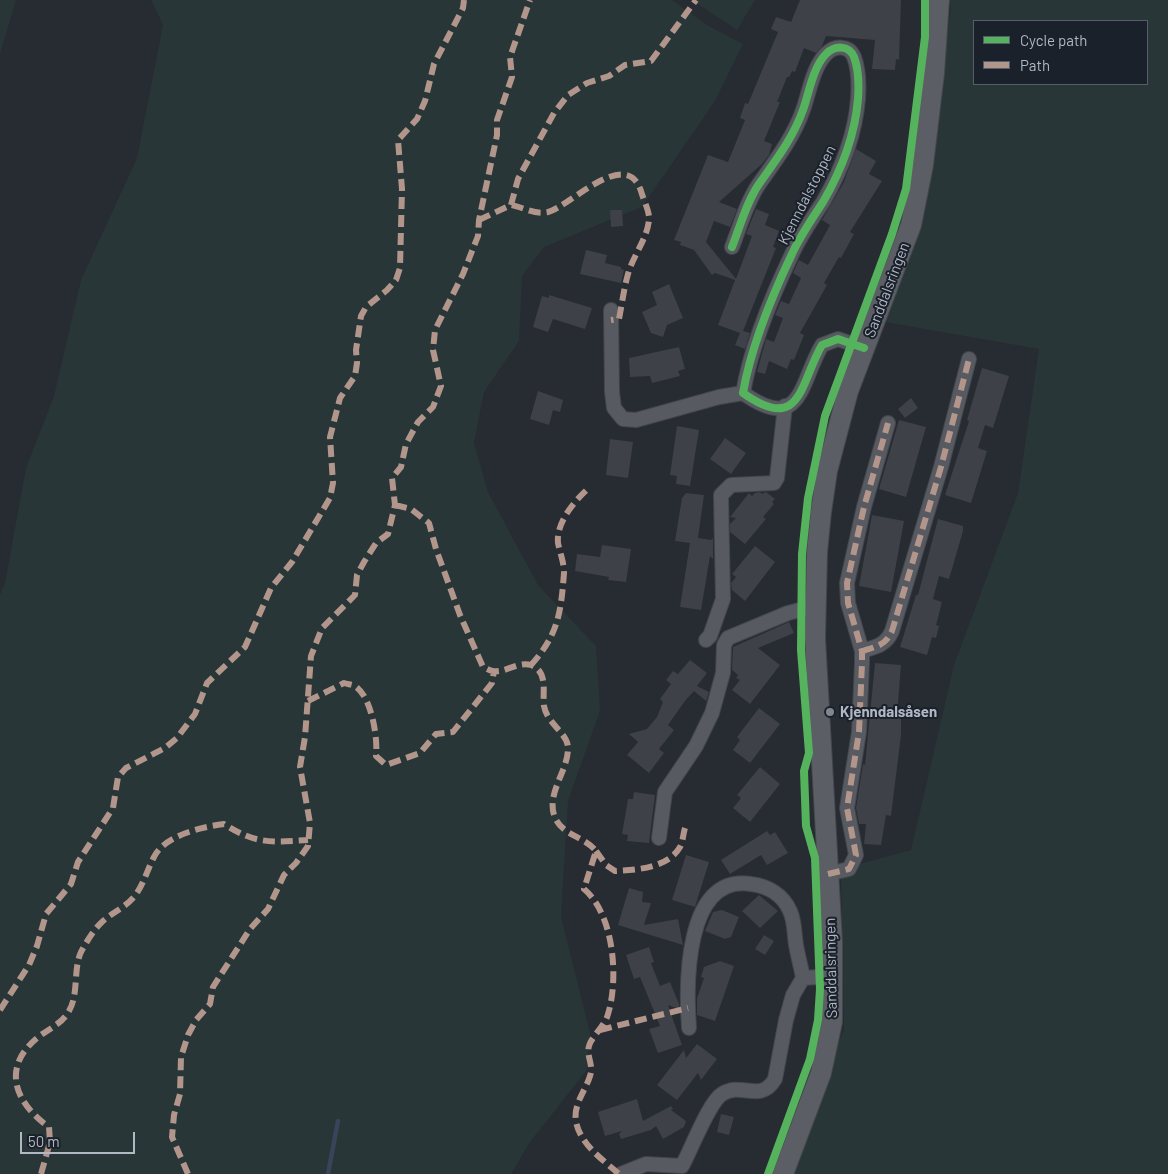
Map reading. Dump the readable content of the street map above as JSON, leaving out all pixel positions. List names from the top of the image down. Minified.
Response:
{"streets":{"main road":["Sanddalsringen"],"street":["Kjenndalstoppen"]},"places":["Kjenndalsåsen"],"legend":["Cycle path","Path"],"scale_bar":"50 m"}
